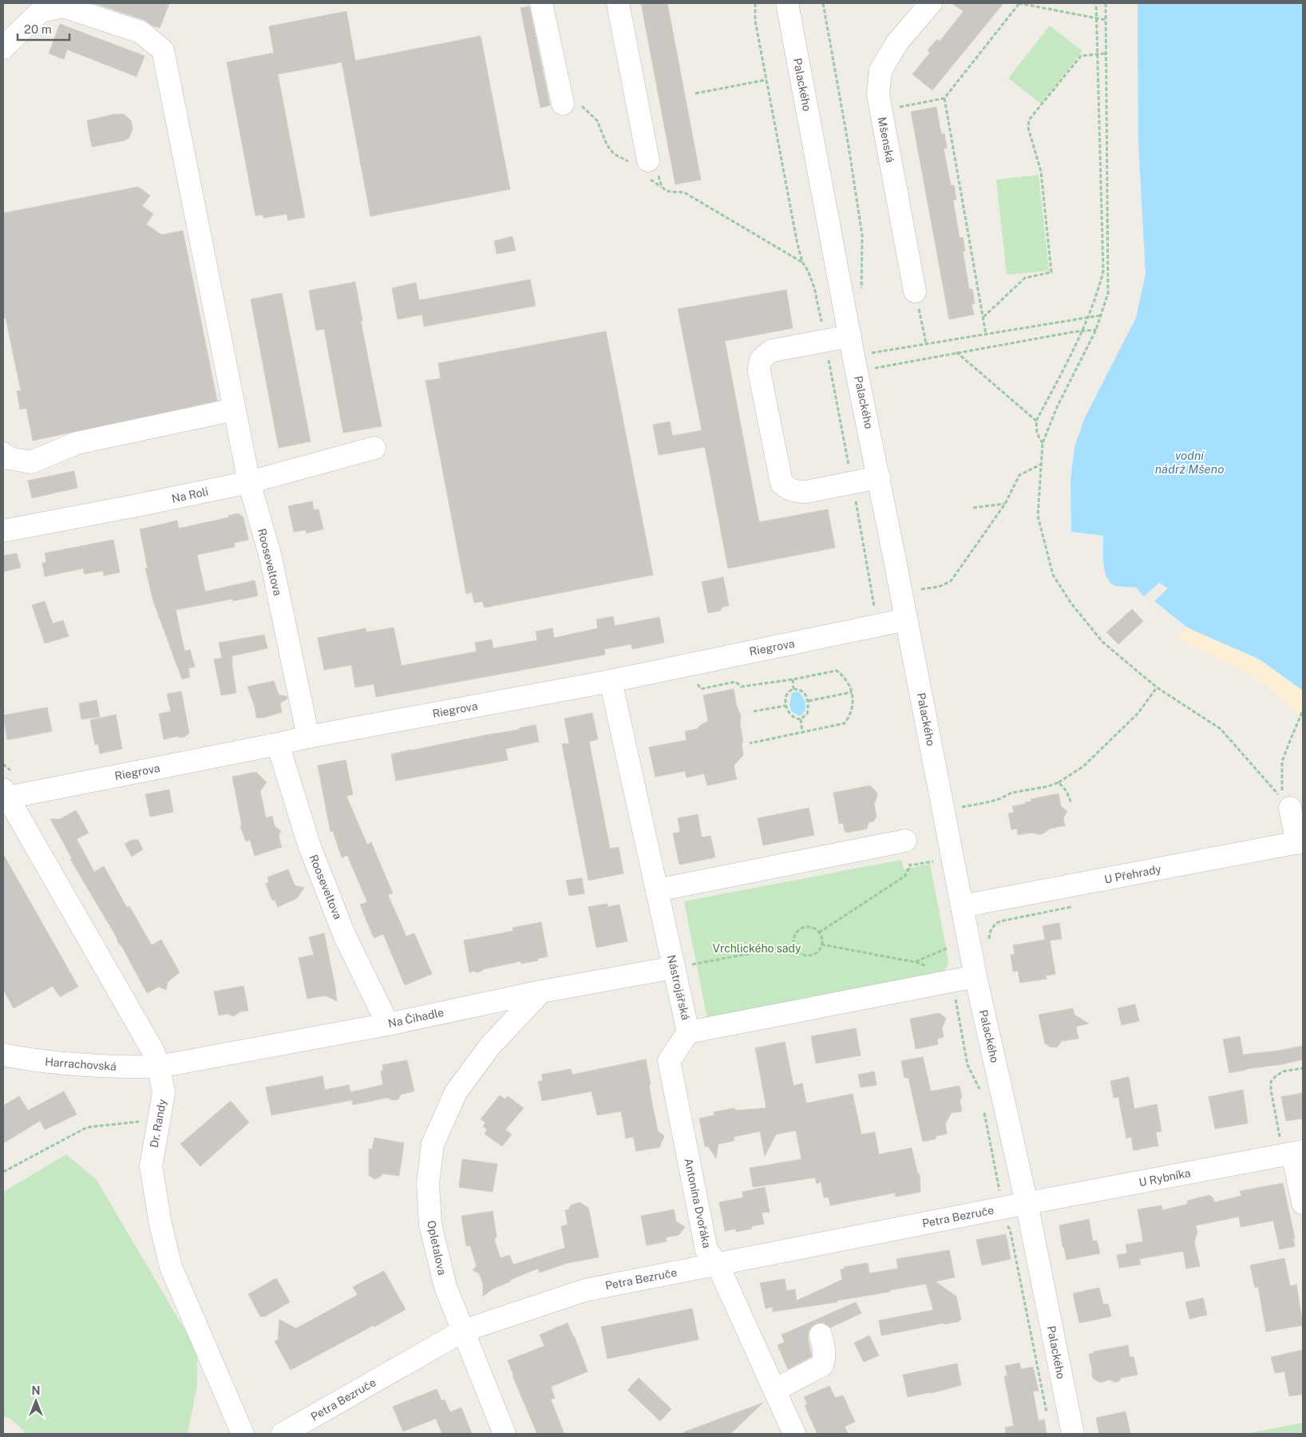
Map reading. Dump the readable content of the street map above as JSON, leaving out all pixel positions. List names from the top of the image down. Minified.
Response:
{"streets":{"street":["Palackého","Mšenská","Na Roli","Rooseveltova","Riegrova","U Přehrady","Nástrojářská","Na Čihadle","Harrachovská","Dr. Randy","U Rybníka","Antonína Dvořáka","Petra Bezruče","Opletalova"]},"crossings":[["Palackého","Riegrova"],["Palackého","U Přehrady"],["Palackého","Nástrojářská"],["Palackého","U Rybníka"],["Palackého","Petra Bezruče"],["Na Roli","Rooseveltova"],["Rooseveltova","Riegrova"],["Rooseveltova","Na Čihadle"],["Riegrova","Nástrojářská"],["Riegrova","Dr. Randy"],["Nástrojářská","Na Čihadle"],["Nástrojářská","Antonína Dvořáka"],["Na Čihadle","Harrachovská"],["Na Čihadle","Dr. Randy"],["Na Čihadle","Opletalova"],["Harrachovská","Dr. Randy"],["U Rybníka","Petra Bezruče"],["Antonína Dvořáka","Petra Bezruče"],["Petra Bezruče","Opletalova"]],"water":["vodní nádrž Mšeno"],"parks":["Vrchlického sady"],"scale_bar":"20 m","north":"top"}
